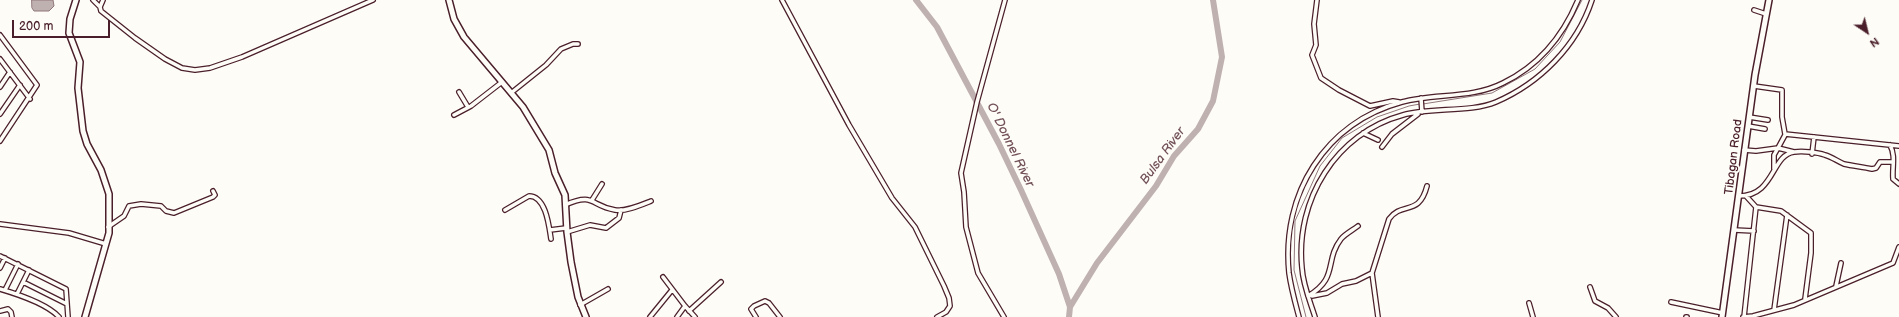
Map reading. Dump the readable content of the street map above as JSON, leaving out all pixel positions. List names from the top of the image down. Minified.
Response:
{"streets":{"street":["Tibagan Road"]},"water":["O' Donnel River","Bulsa River"],"scale_bar":"200 m","north":"bottom right"}
